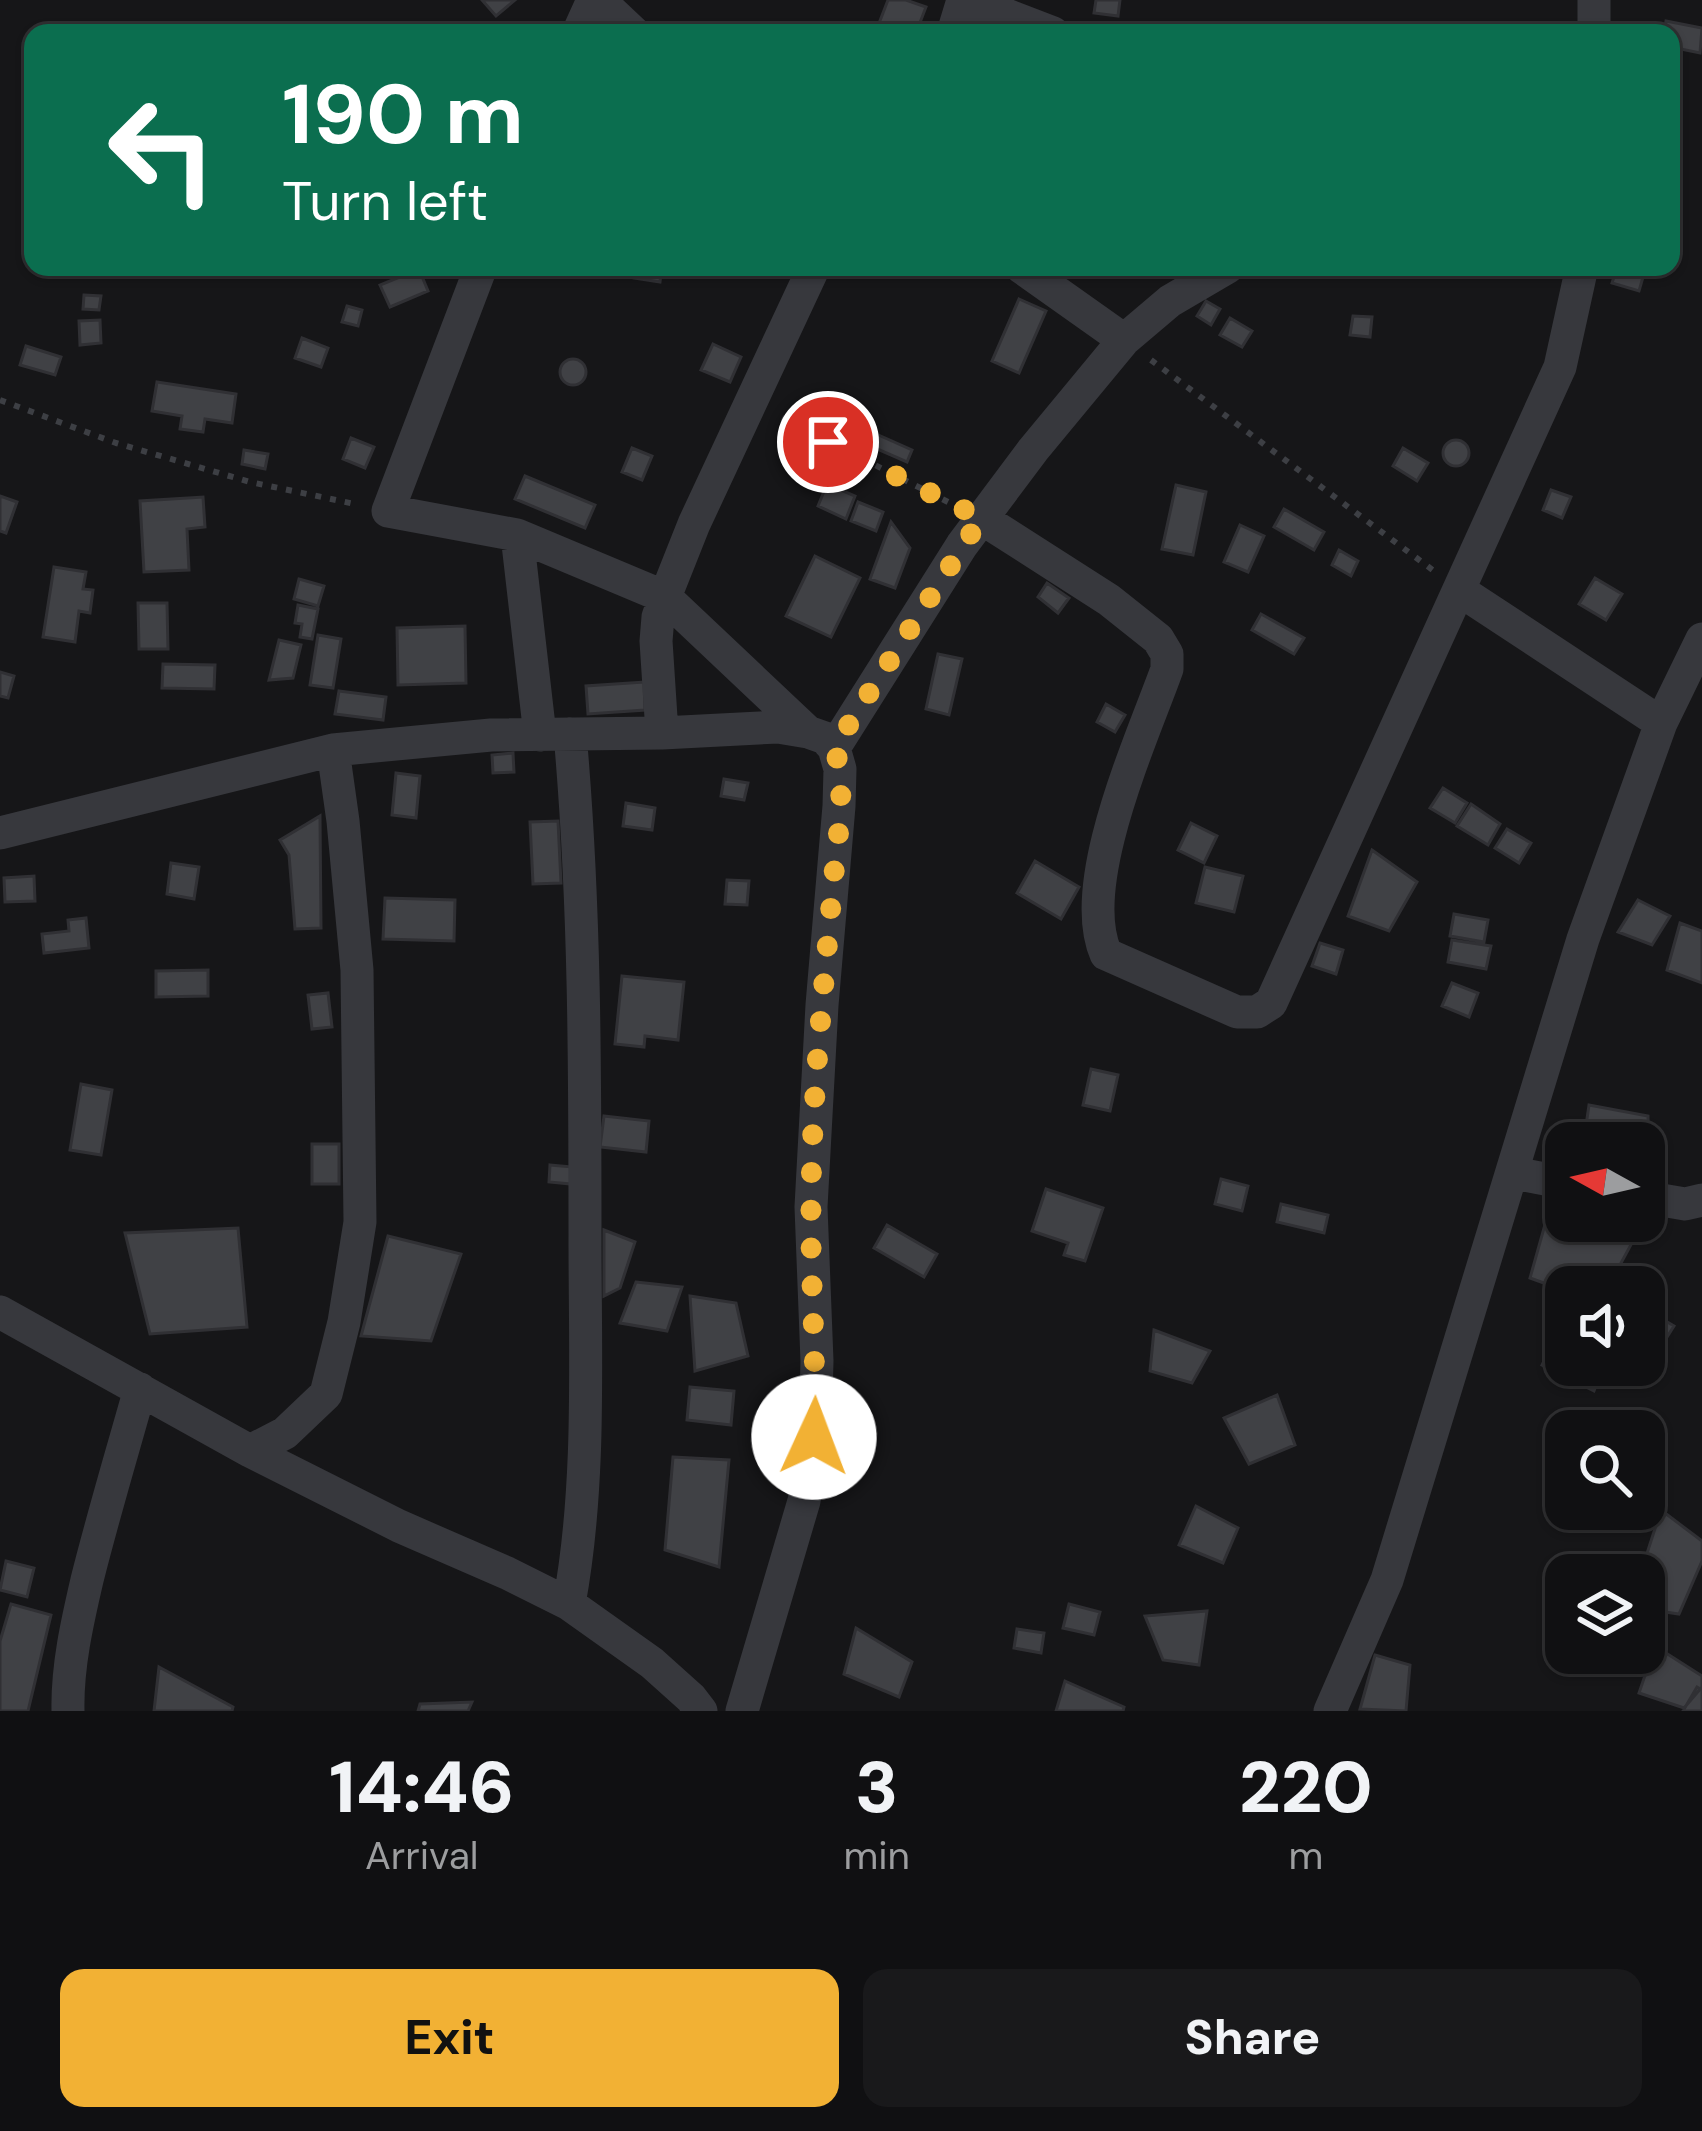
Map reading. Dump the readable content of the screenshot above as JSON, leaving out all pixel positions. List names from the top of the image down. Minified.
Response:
{"north":"left","page":{"turn":["190 m","Turn left"],"eta":["14:46","Arrival","3","min","220","m"],"buttons":["Exit","Share"]}}
